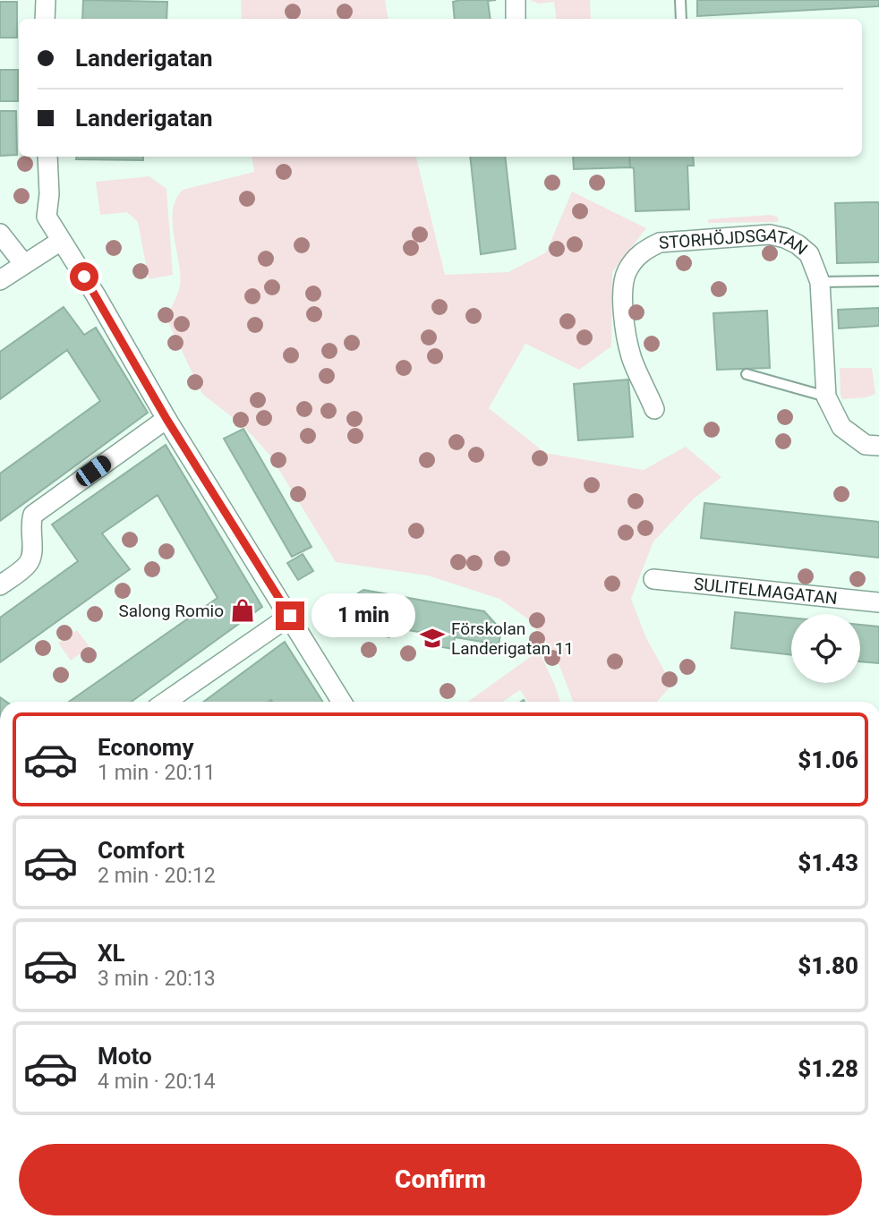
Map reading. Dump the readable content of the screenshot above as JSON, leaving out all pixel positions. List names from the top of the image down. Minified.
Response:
{"streets":{"street":["STORHÖJDSGATAN","SULITELMAGATAN"]},"places":{"shop":["Salong Romio"],"school or university":["Förskolan Landerigatan 11"]},"page":{"banner":["Landerigatan","Landerigatan"],"bubble":"1 min","list":[{"name":"Economy","note":"1 min · 20:11","value":"$1.06"},{"name":"Comfort","note":"2 min · 20:12","value":"$1.43"},{"name":"XL","note":"3 min · 20:13","value":"$1.80"},{"name":"Moto","note":"4 min · 20:14","value":"$1.28"}],"buttons":"Confirm"}}
